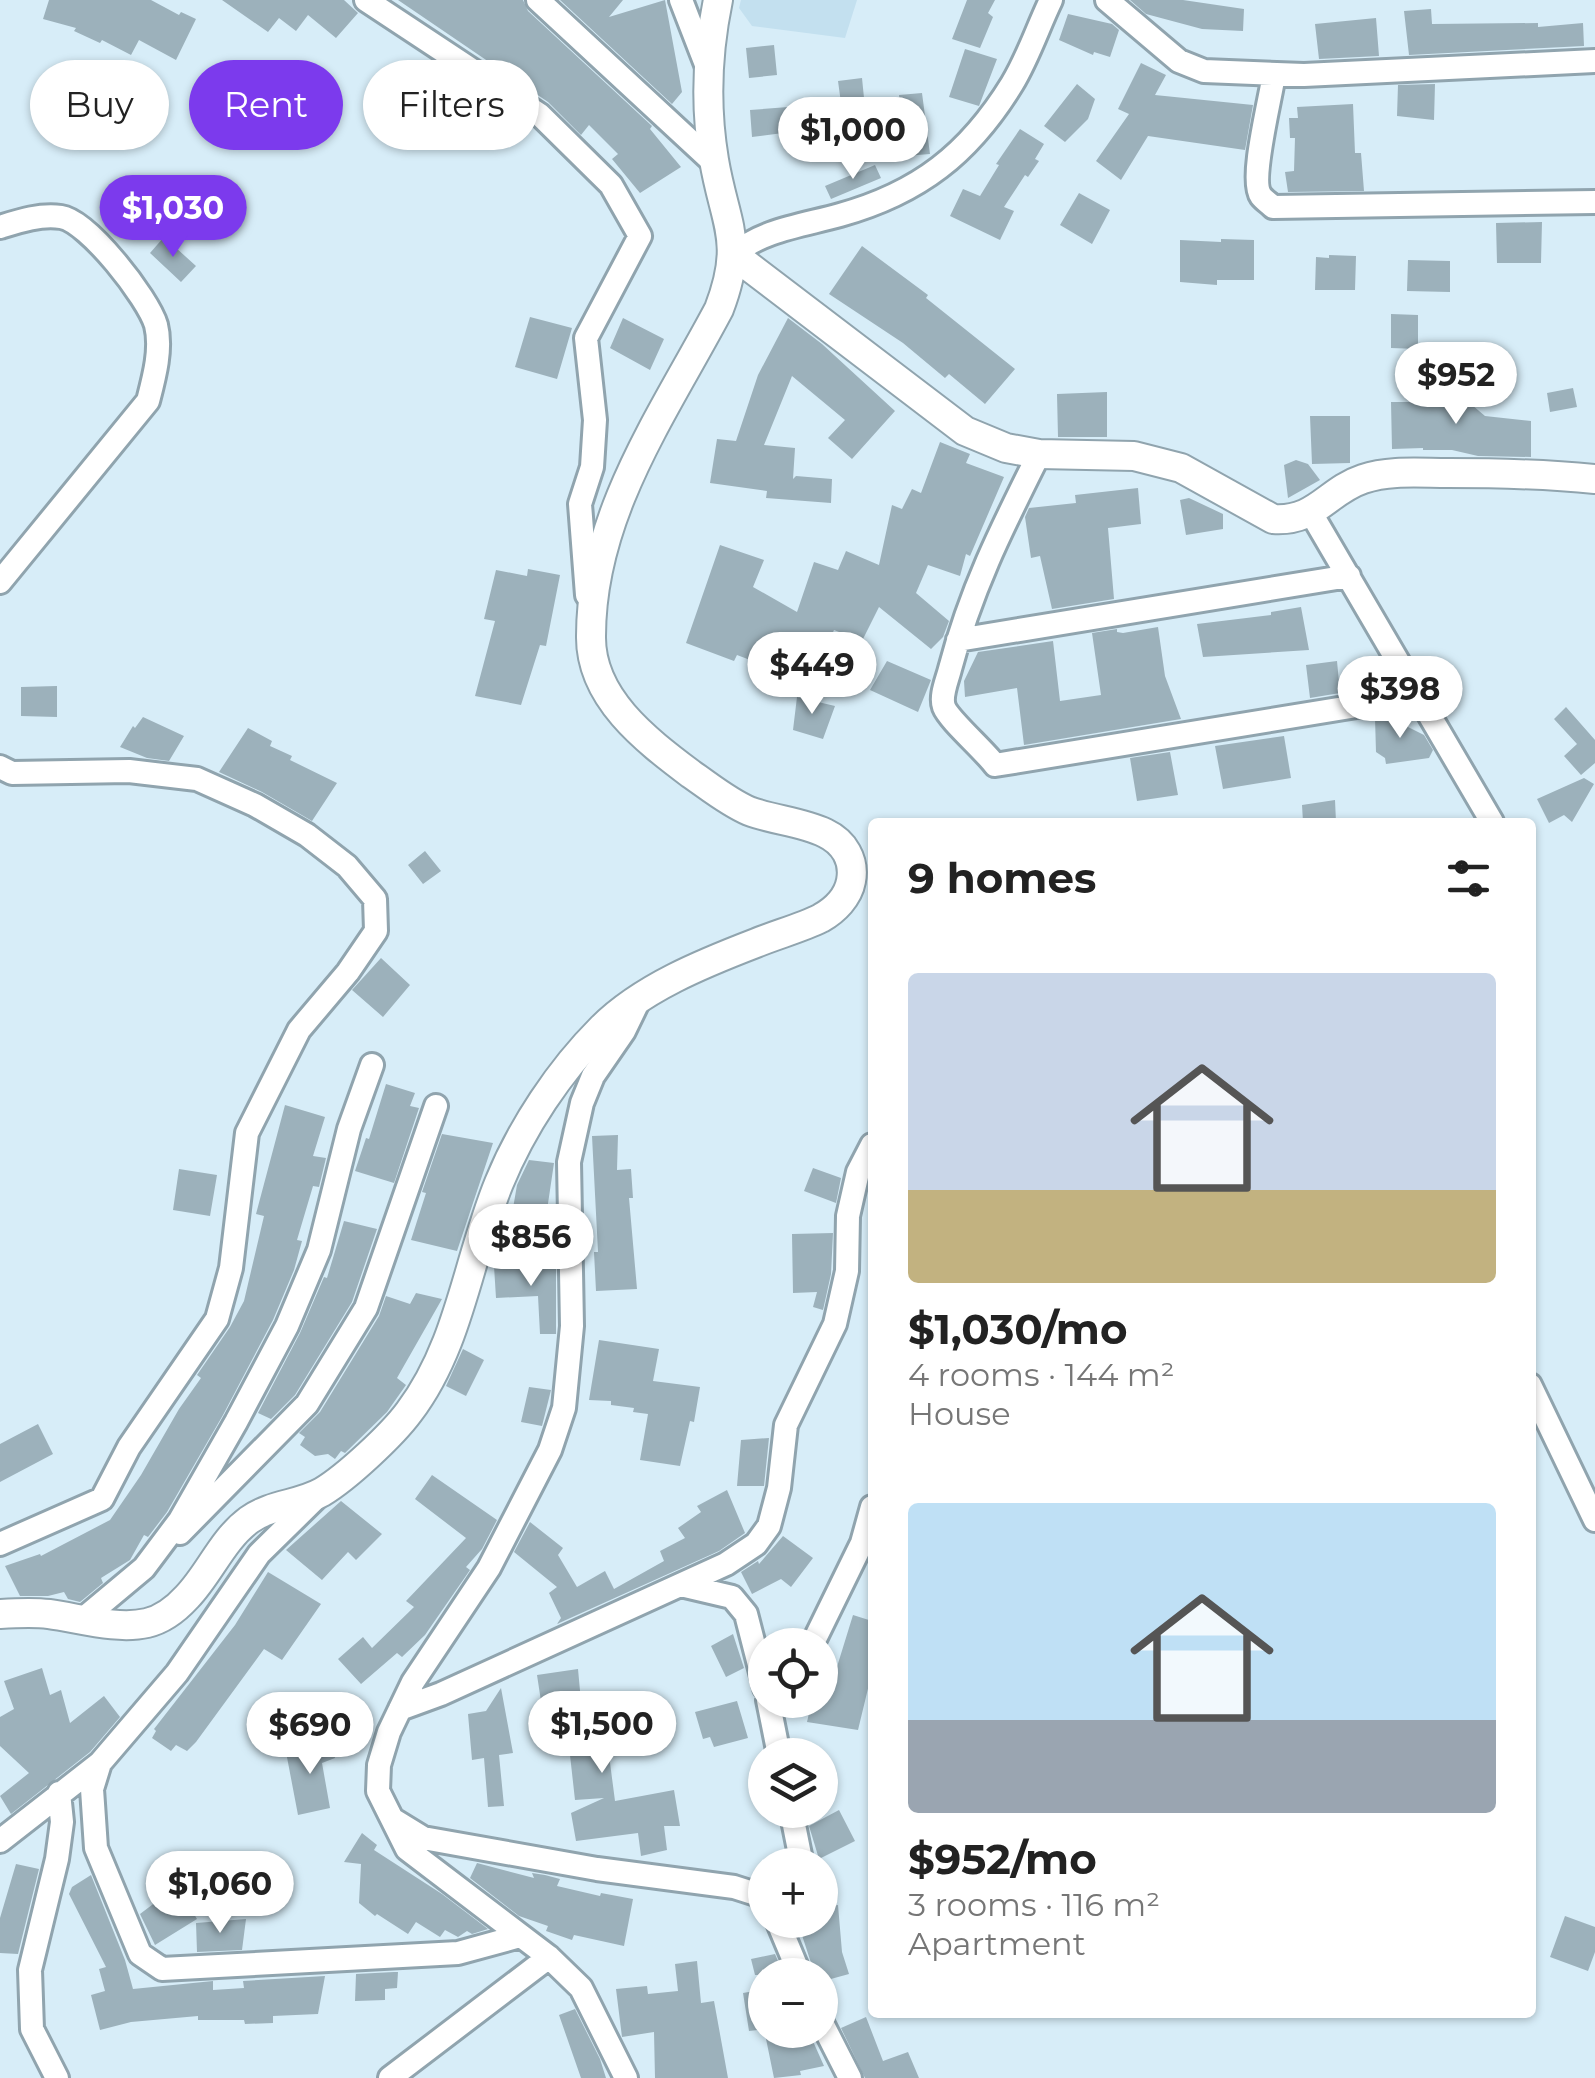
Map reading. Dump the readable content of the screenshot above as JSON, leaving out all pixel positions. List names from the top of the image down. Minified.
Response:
{"page":{"chip":["Buy","Rent","Filters"],"price":["$1,000","$1,030","$952","$449","$398","$856","$1,500","$690","$1,060"],"heading":"9 homes","list":[{"name":"$1,030/mo","note":"4 rooms · 144 m² · House"},{"name":"$952/mo","note":"3 rooms · 116 m² · Apartment"}],"map_buttons":["+","−"]}}
